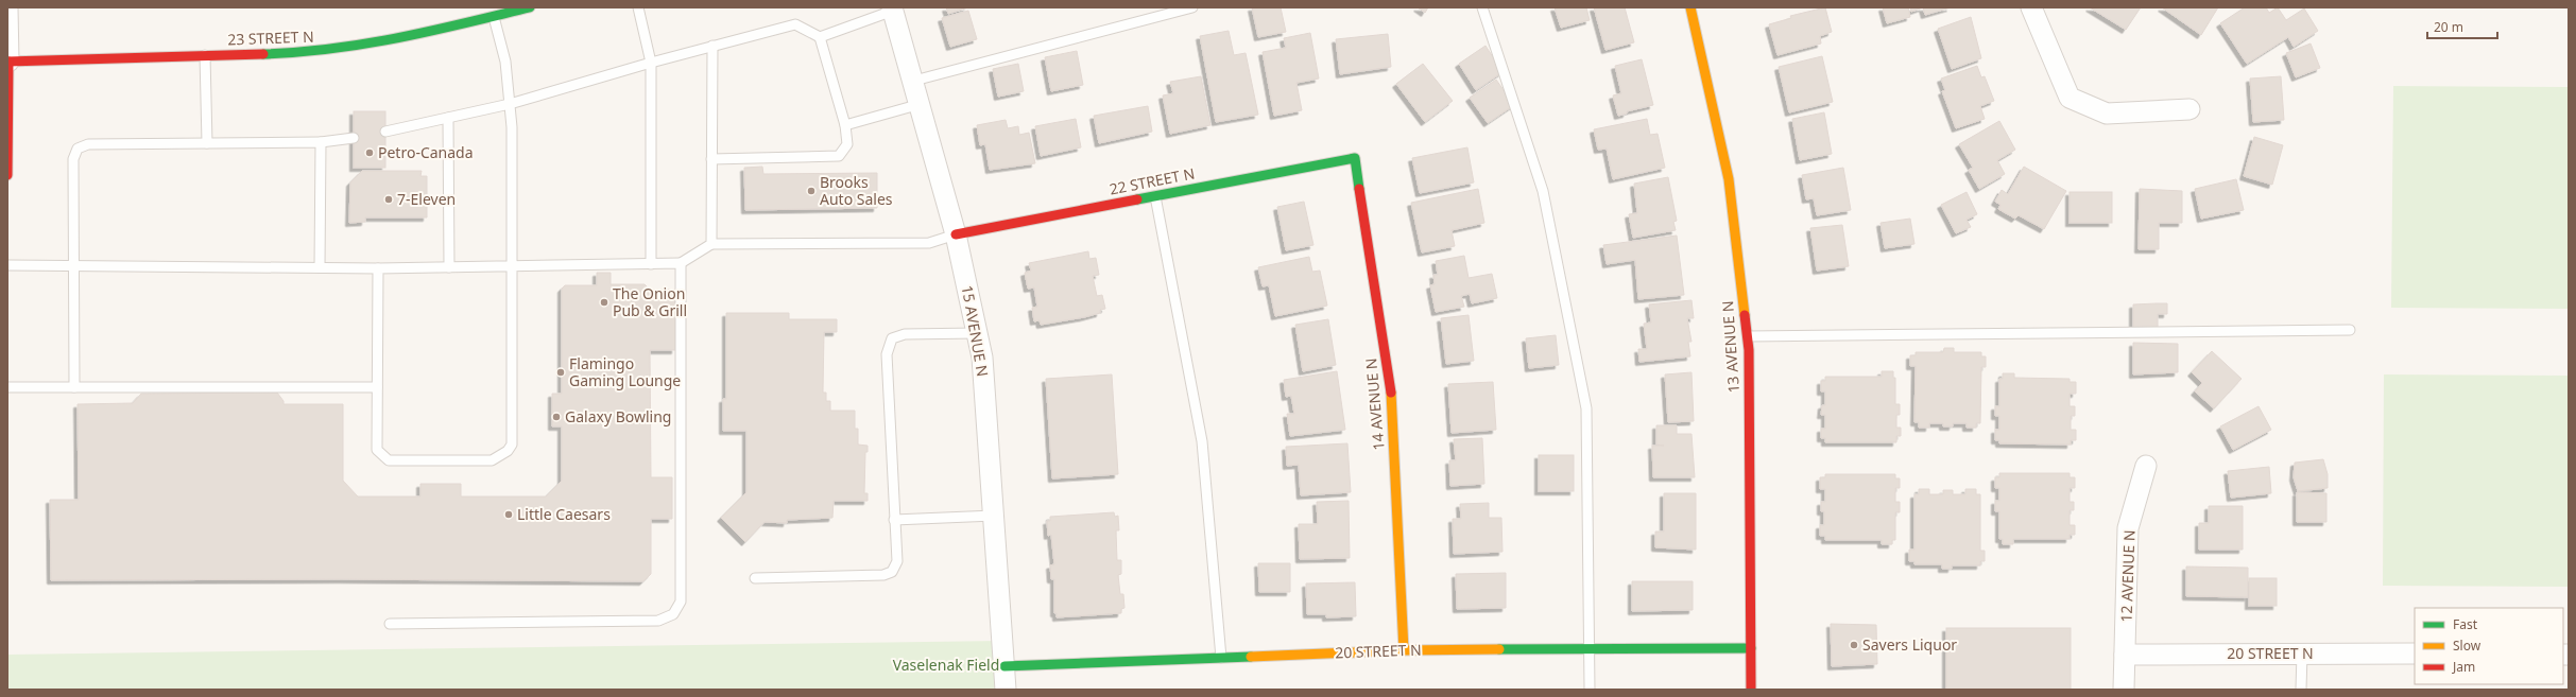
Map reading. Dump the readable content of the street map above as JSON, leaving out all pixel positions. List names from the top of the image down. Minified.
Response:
{"streets":{"street":["23 STREET N","22 STREET N","15 AVENUE N","13 AVENUE N","14 AVENUE N","12 AVENUE N","20 STREET N"]},"crossings":[["22 STREET N","15 AVENUE N"],["22 STREET N","14 AVENUE N"],["15 AVENUE N","20 STREET N"],["13 AVENUE N","20 STREET N"],["14 AVENUE N","20 STREET N"],["12 AVENUE N","20 STREET N"]],"parks":["Vaselenak Field"],"places":["Petro-Canada","Brooks Auto Sales","7-Eleven","The Onion Pub & Grill","Flamingo Gaming Lounge","Galaxy Bowling","Little Caesars","Savers Liquor"],"legend":["Fast","Slow","Jam"],"scale_bar":"20 m"}
